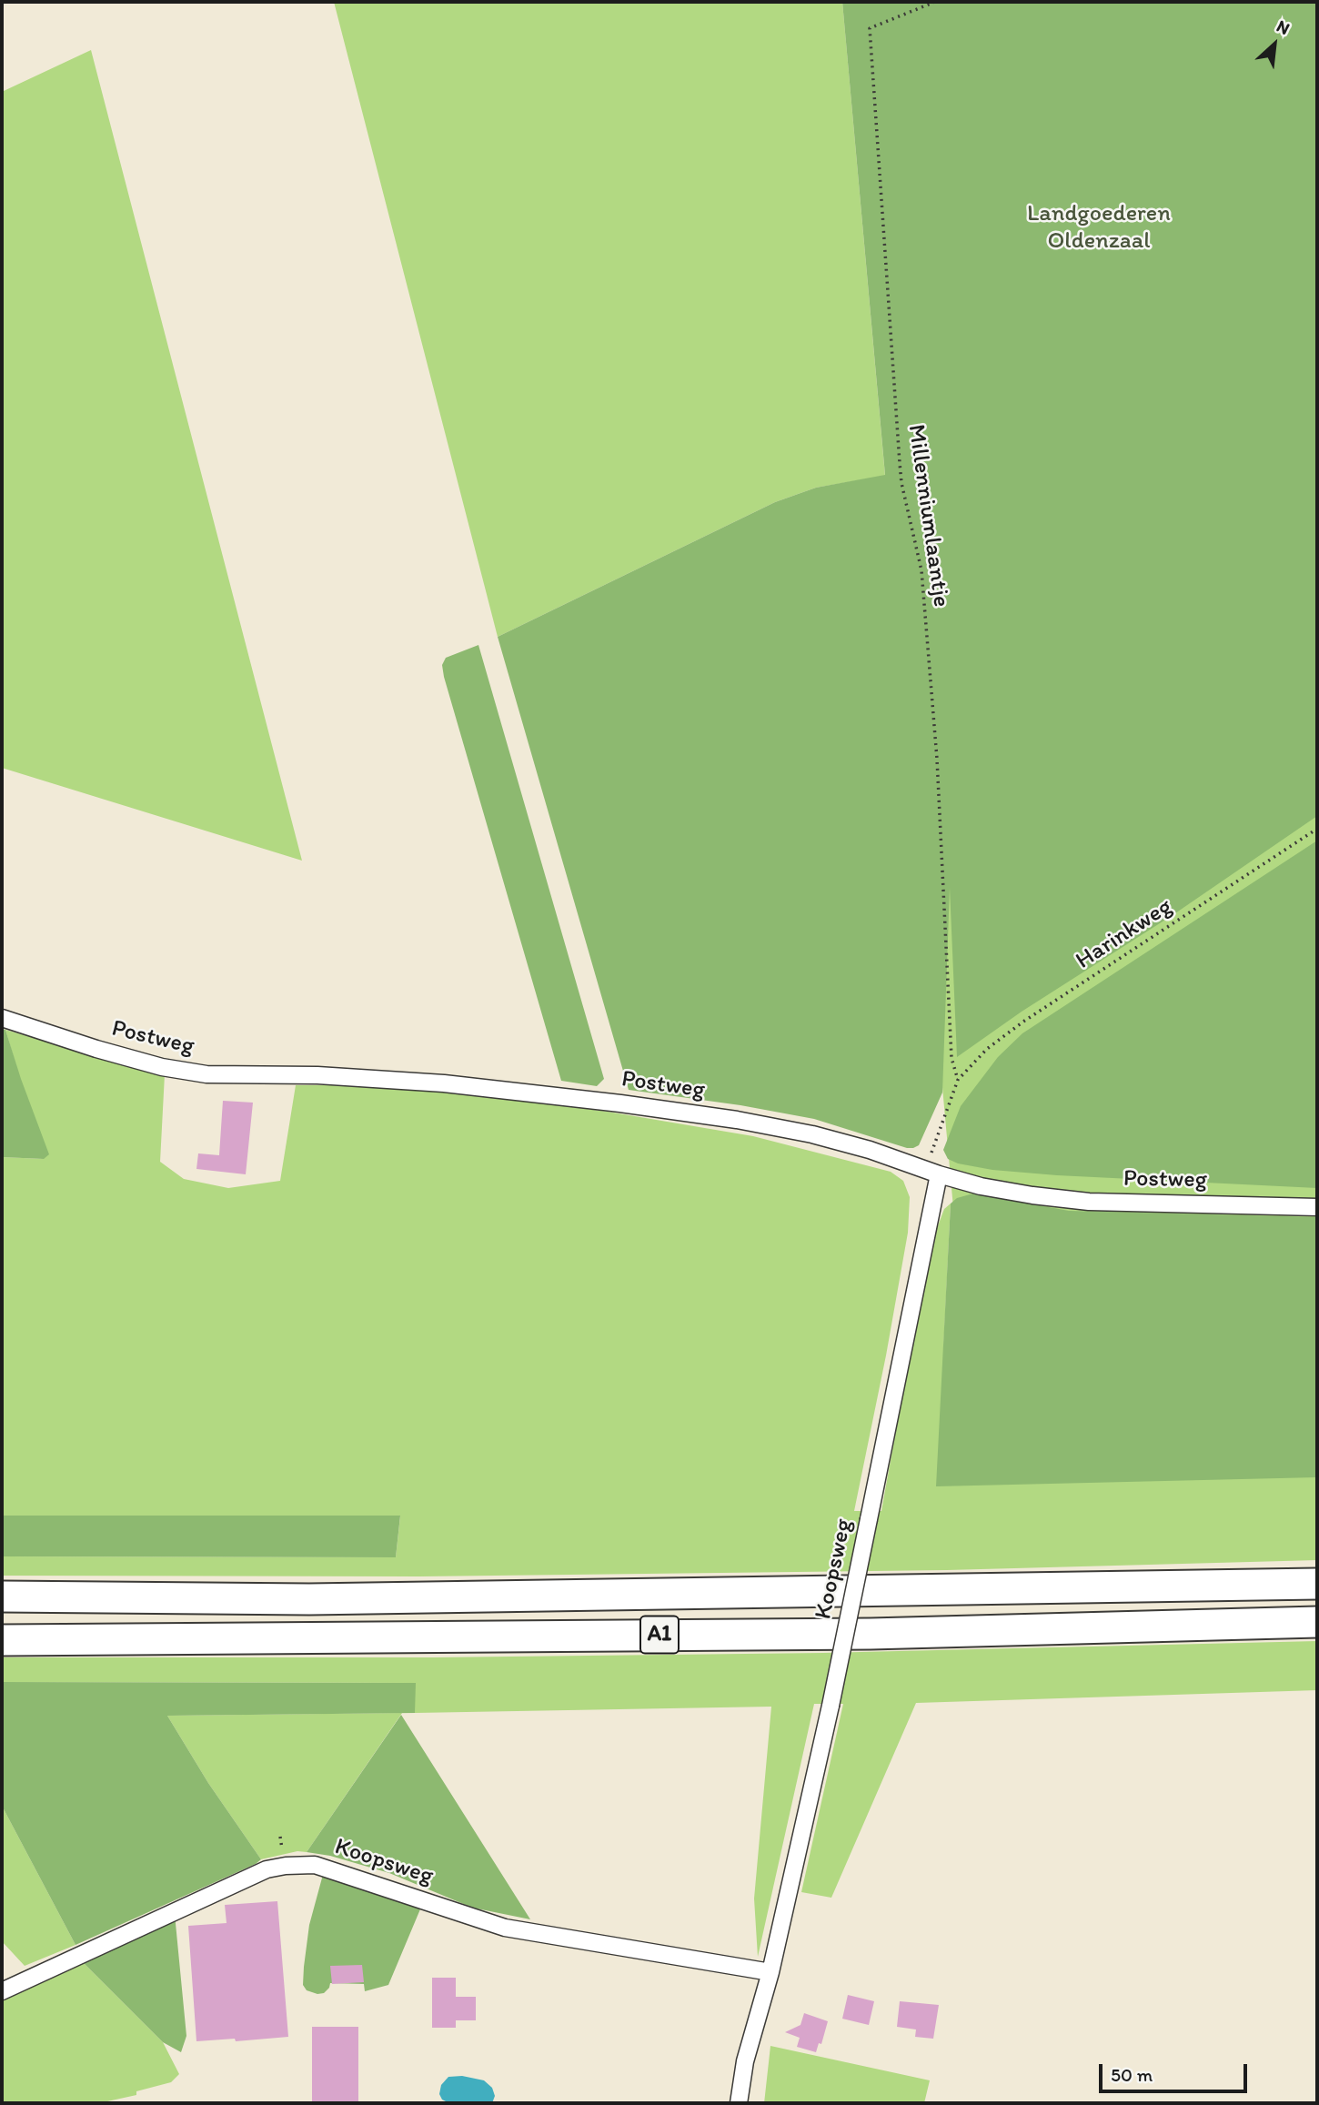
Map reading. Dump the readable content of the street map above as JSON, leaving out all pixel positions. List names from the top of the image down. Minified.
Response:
{"streets":{"highway":["A1"],"street":["Postweg","Koopsweg"],"path":["Millenniumlaantje","Harinkweg"]},"crossings":[["Millenniumlaantje","Harinkweg"],["Postweg","Koopsweg"]],"parks":["Landgoederen Oldenzaal"],"scale_bar":"50 m","north":"top right"}
